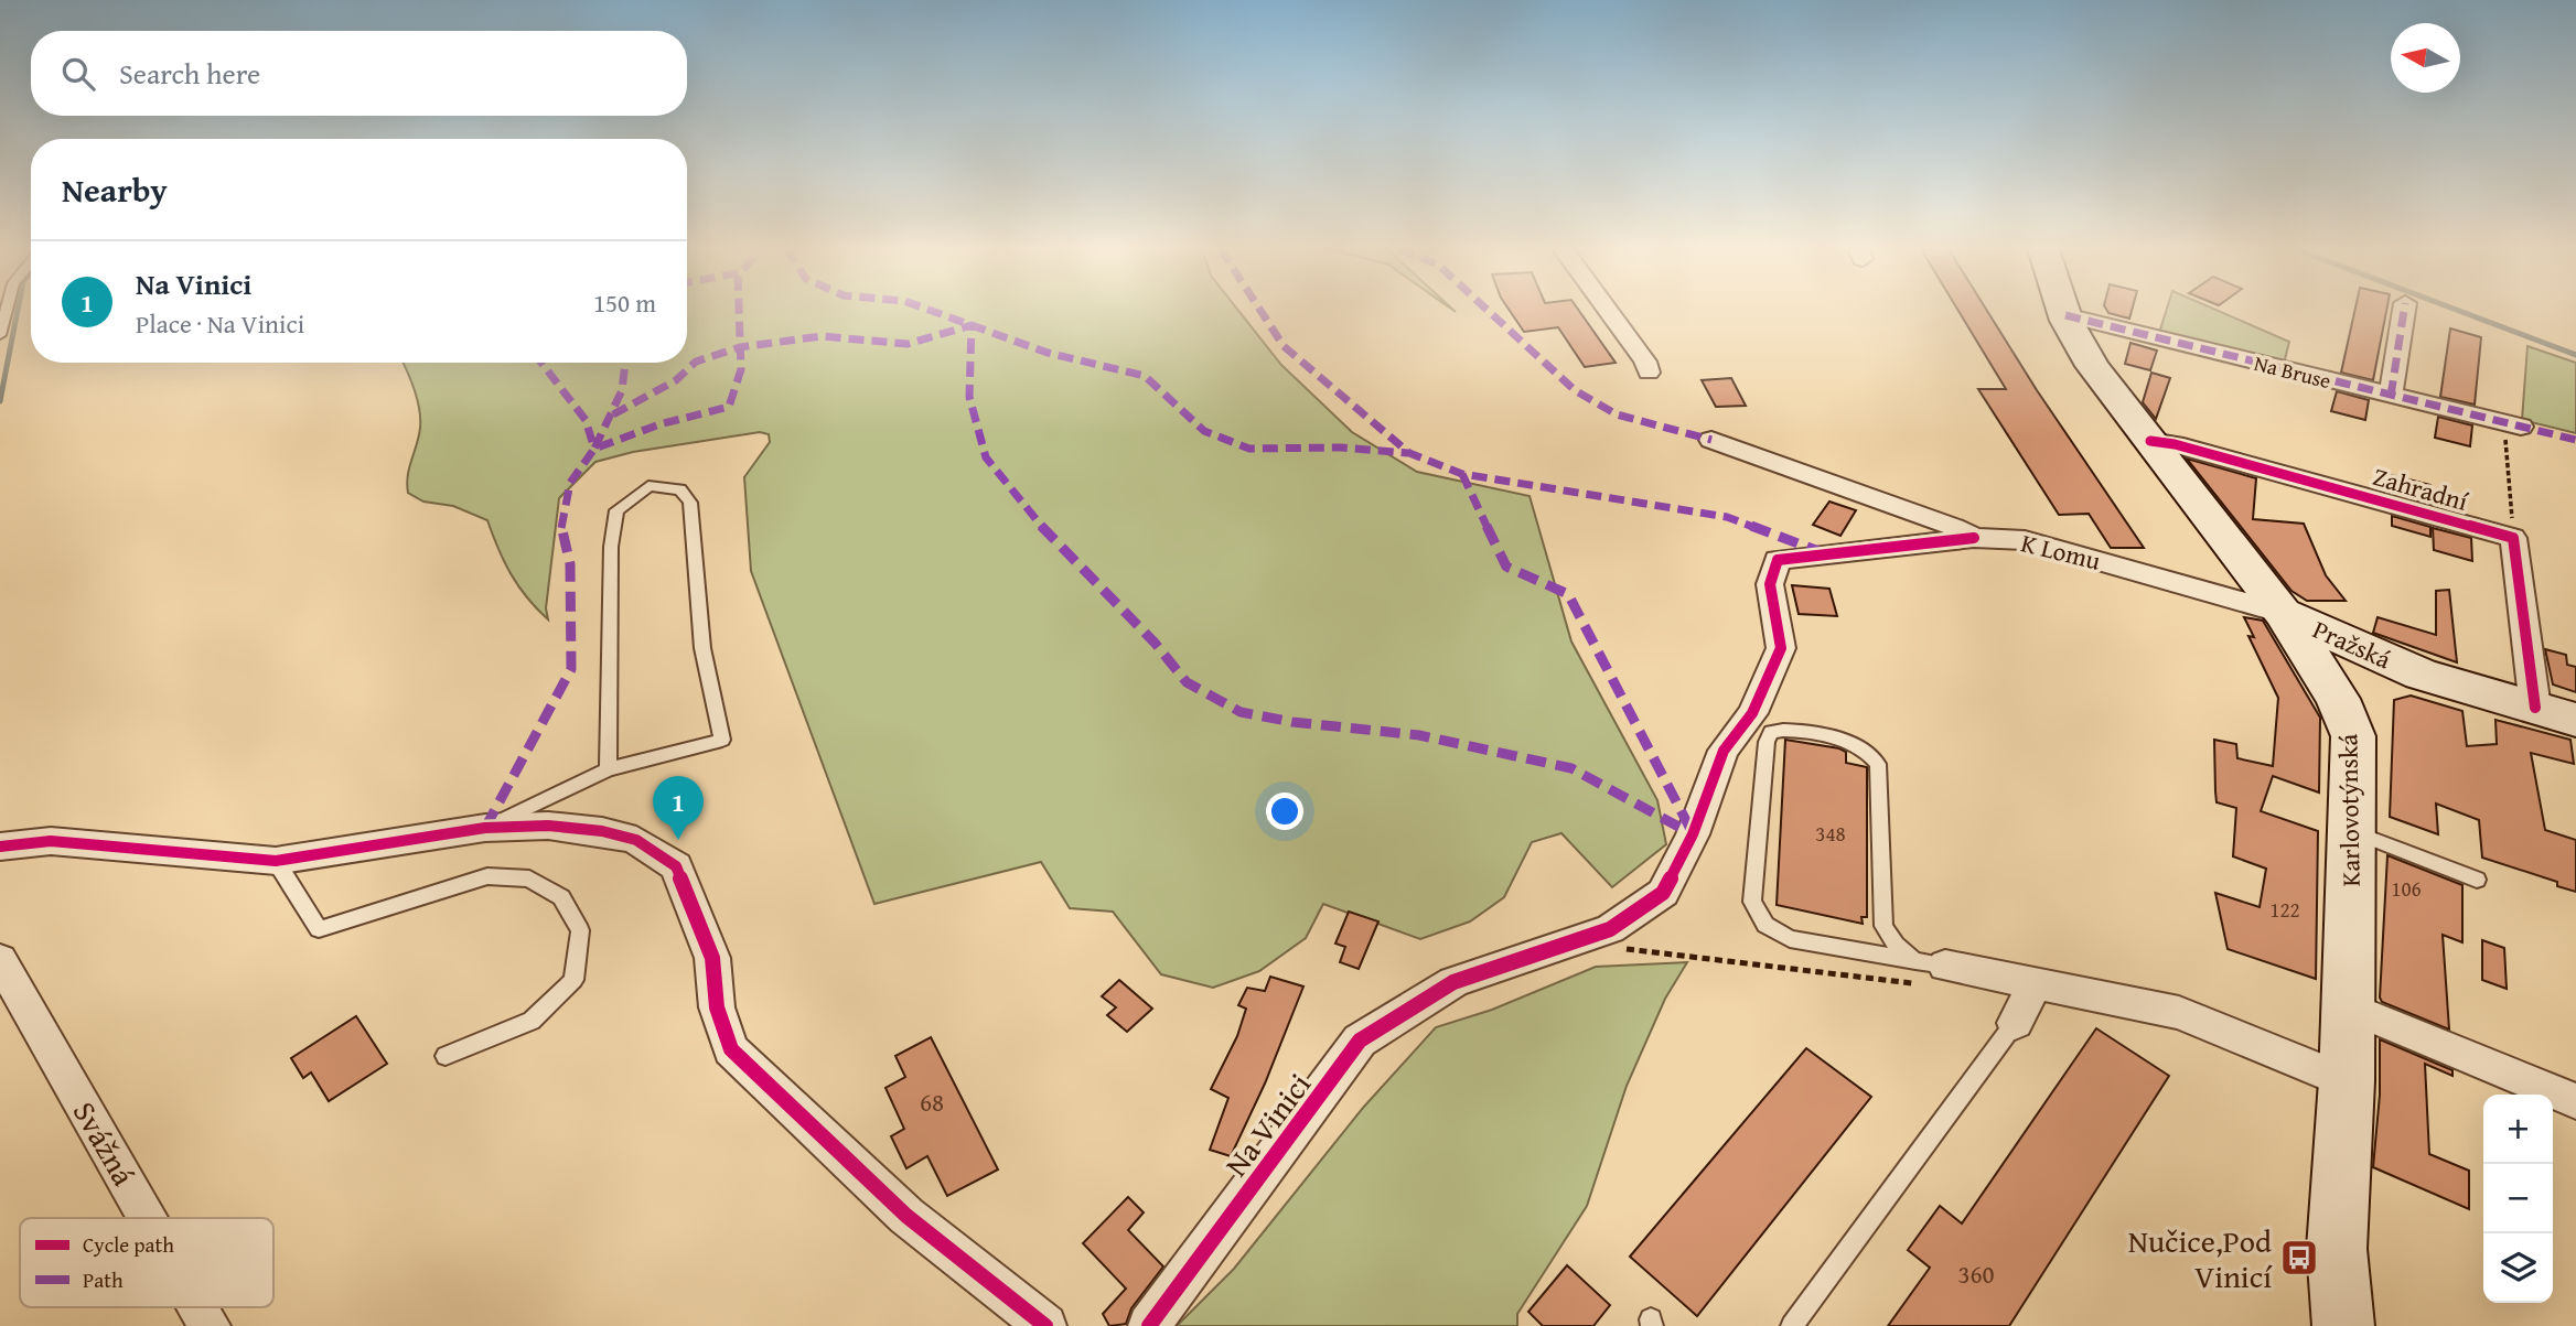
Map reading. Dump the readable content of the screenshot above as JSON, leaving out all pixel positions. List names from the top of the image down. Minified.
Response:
{"streets":{"main road":["Pražská","Karlovotýnská"],"street":["Na Bruse","Zahradní","K Lomu","Na Vinici","Svážná"]},"crossings":[["Na Bruse","Karlovotýnská"],["Zahradní","Karlovotýnská"],["K Lomu","Pražská"],["K Lomu","Karlovotýnská"],["K Lomu","Na Vinici"],["Pražská","Karlovotýnská"]],"places":{"bus stop":["Nučice,Pod Vinicí"]},"house_numbers":["348","106","122","68","360"],"legend":["Cycle path","Path"],"north":"left","page":{"search":"Search here","heading":"Nearby","list":[{"mark":"1","name":"Na Vinici","note":"Place · Na Vinici","value":"150 m"}],"pins":"1","map_buttons":["+","−"]}}
